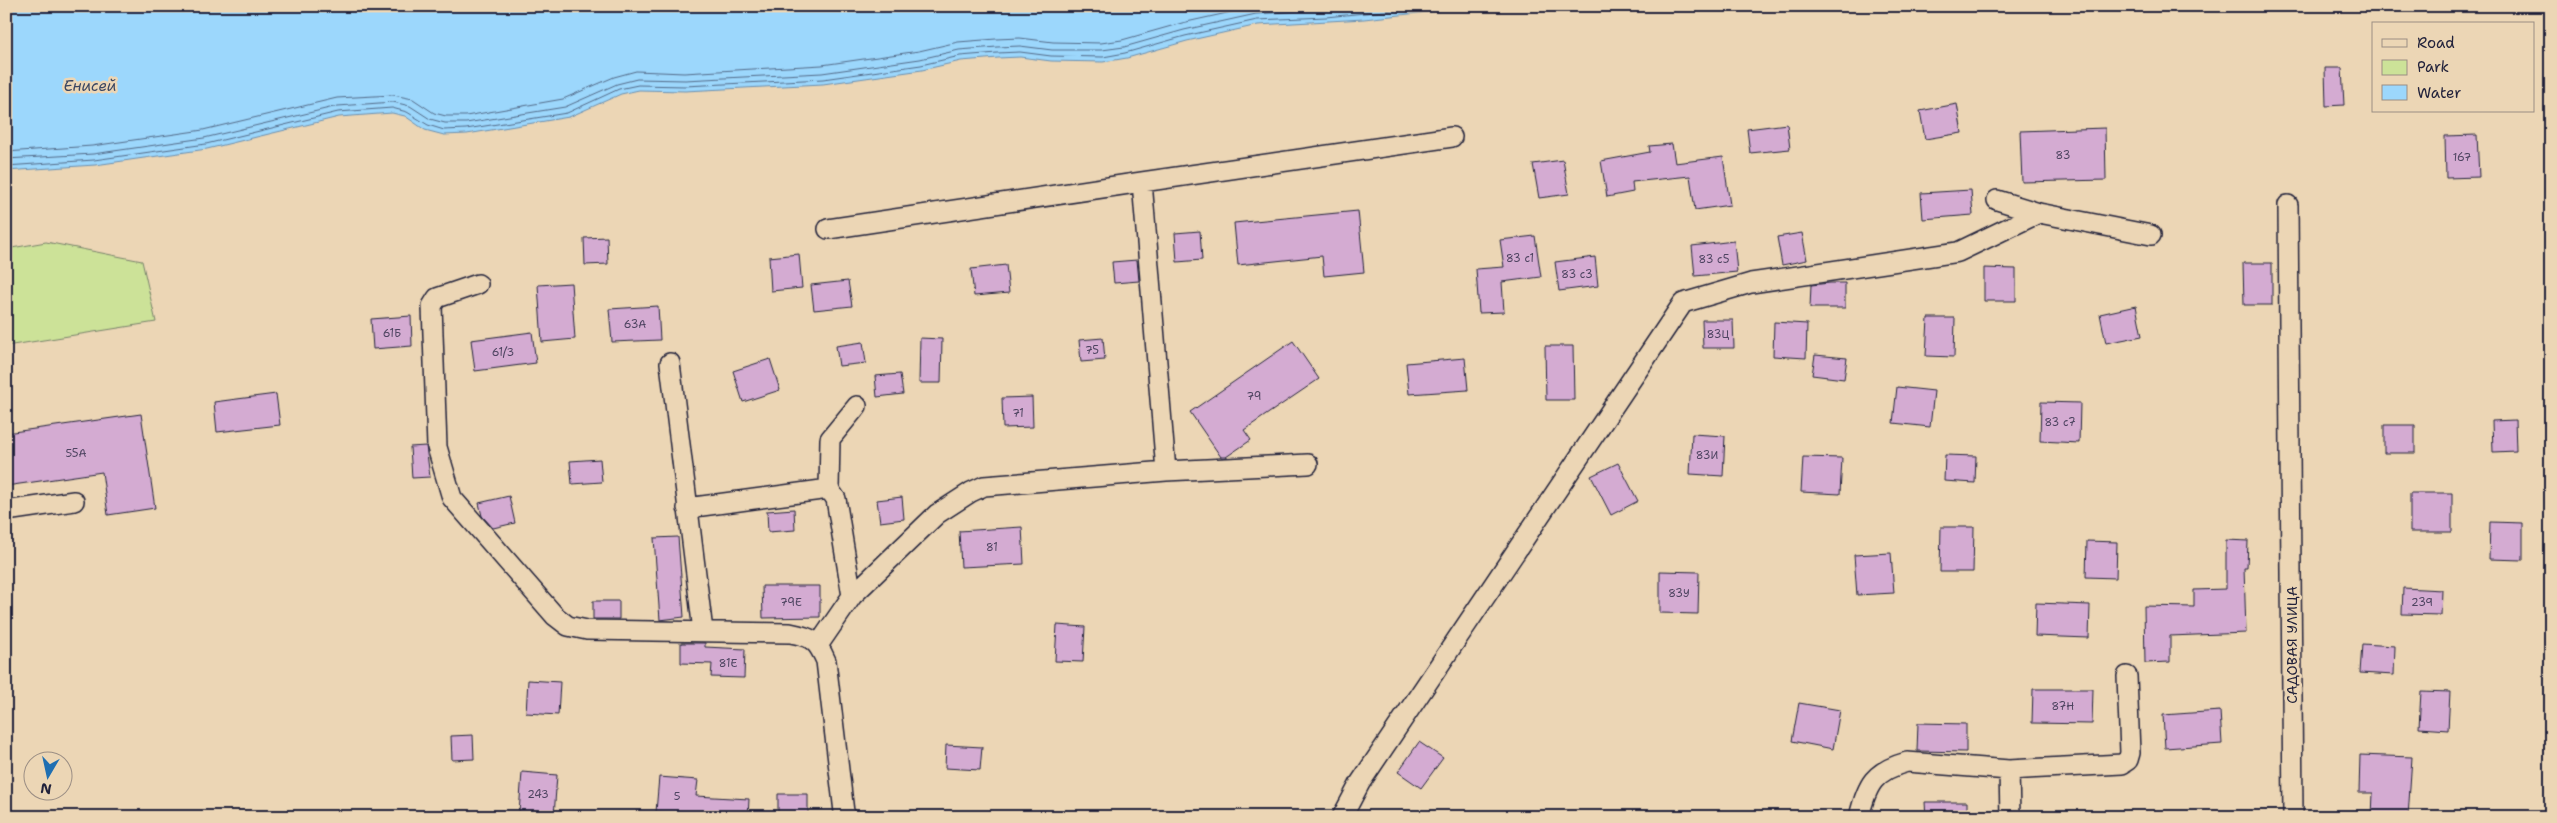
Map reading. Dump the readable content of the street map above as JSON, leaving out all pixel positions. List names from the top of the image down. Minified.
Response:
{"streets":{"street":["САДОВАЯ УЛИЦА"]},"water":["Енисей"],"house_numbers":["83","167","83 с1","83 с5","83 с3","63А","61Б","83Ц","75","61/3","79","71","83 с7","55А","83И","81","83У","79Е","239","81Е","87Н","243","5"],"legend":["Road","Park","Water"],"north":"bottom"}
